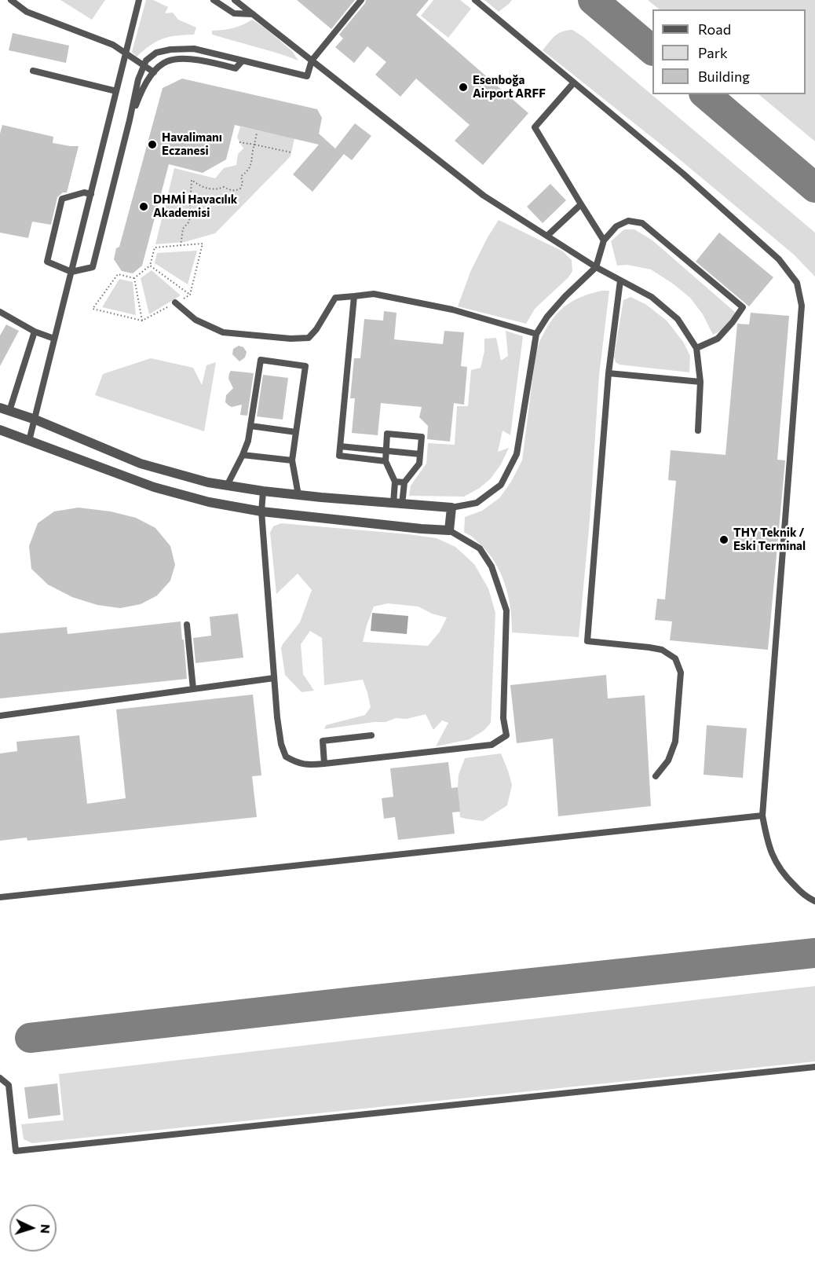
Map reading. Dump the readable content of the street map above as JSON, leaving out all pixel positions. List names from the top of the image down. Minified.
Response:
{"places":["Esenboğa Airport ARFF","Havalimanı Eczanesi","DHMİ Havacılık Akademisi","THY Teknik / Eski Terminal"],"legend":["Road","Park","Building"],"north":"right"}
